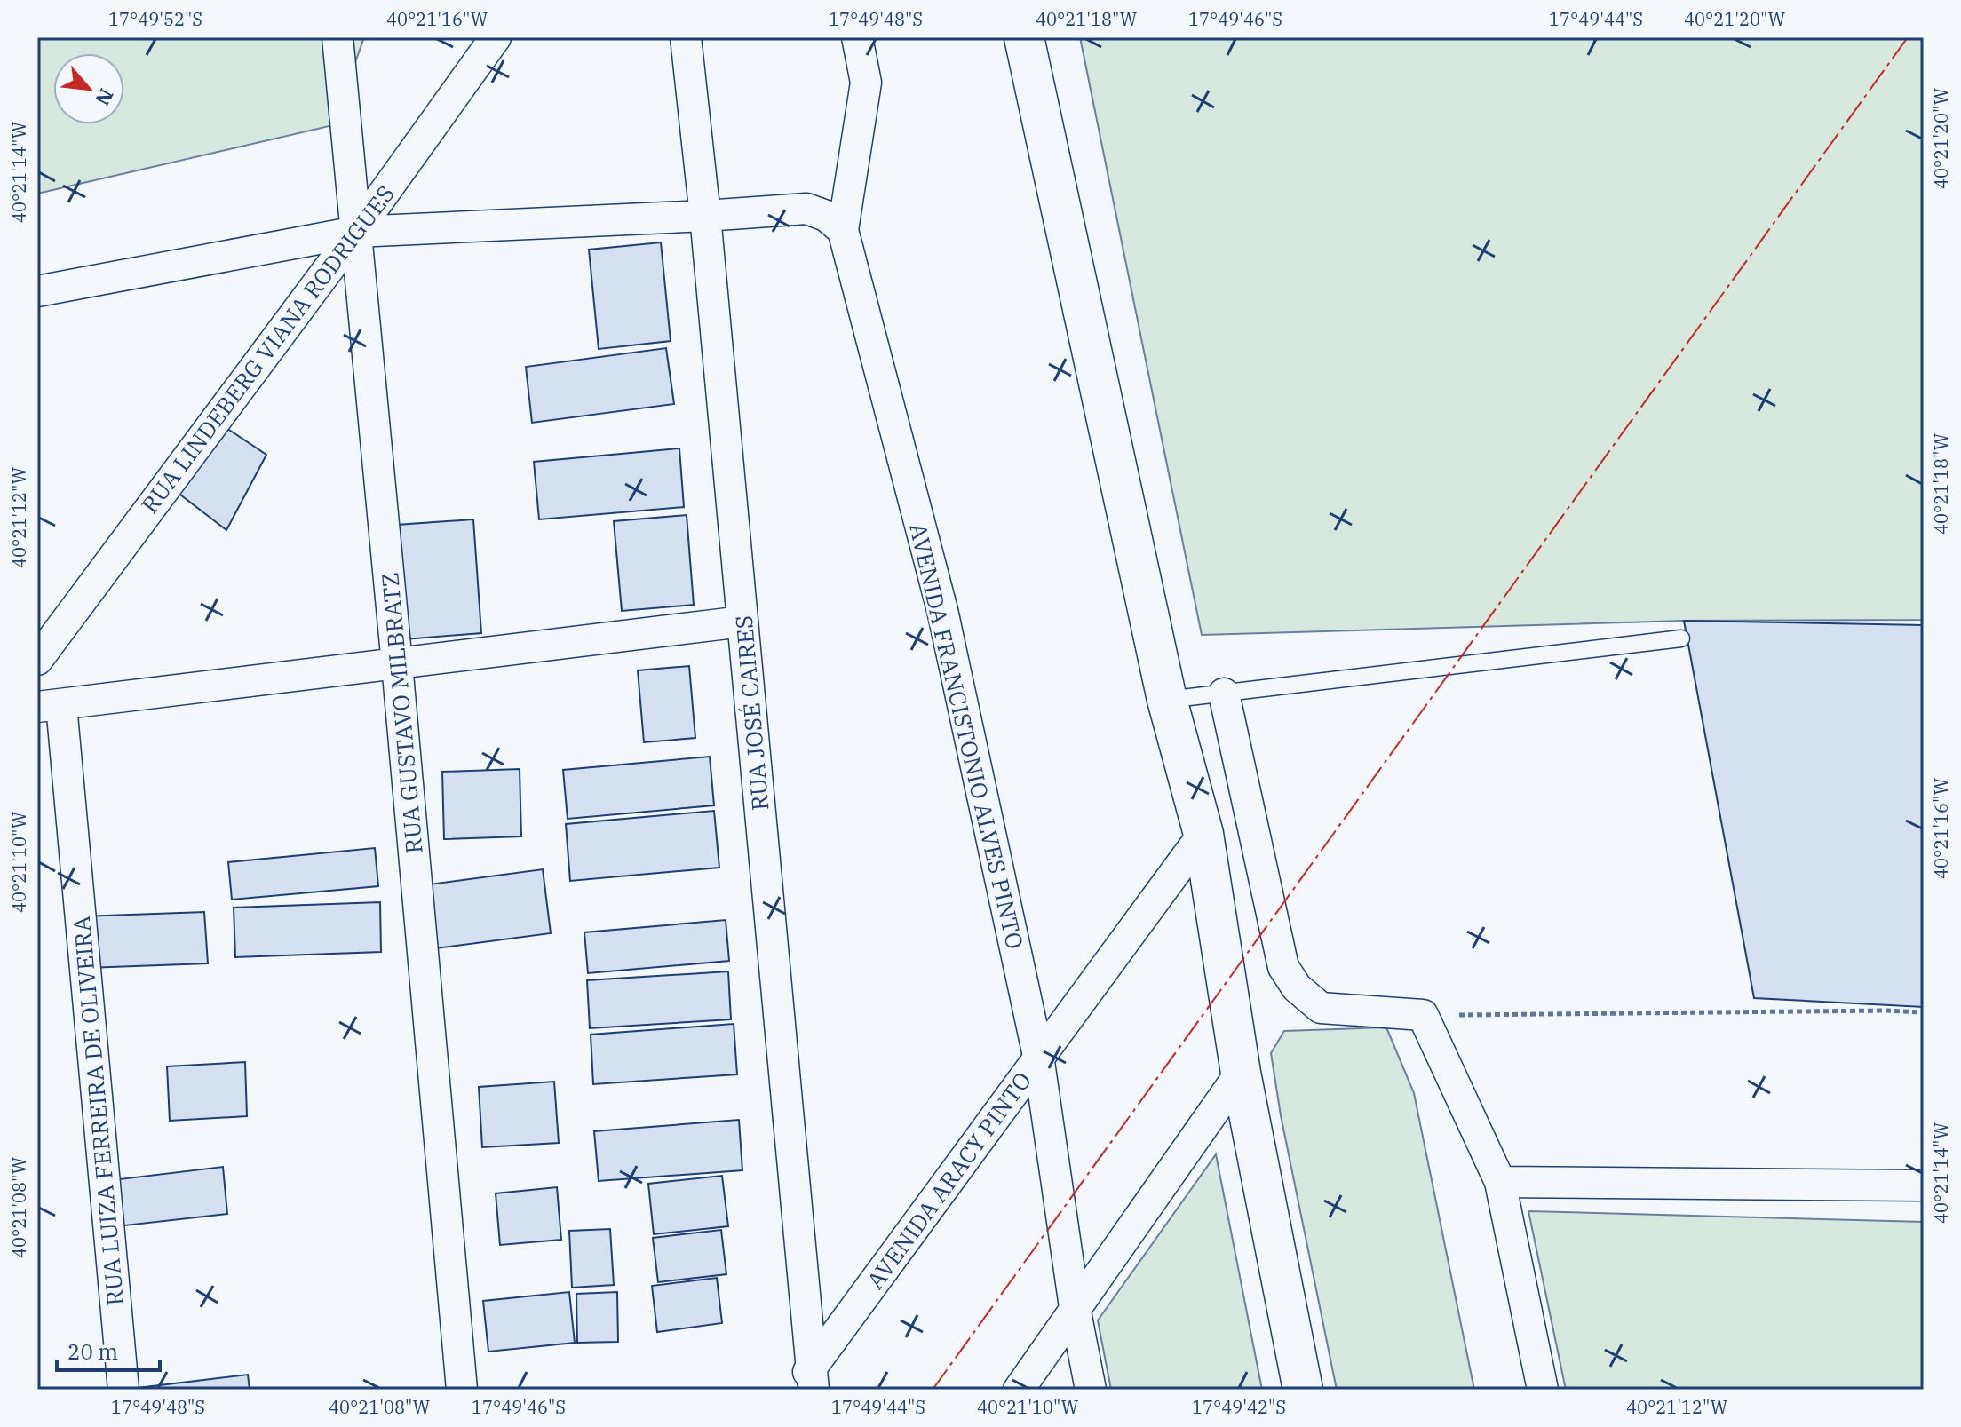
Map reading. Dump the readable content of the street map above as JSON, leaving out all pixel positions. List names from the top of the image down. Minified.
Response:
{"streets":{"street":["RUA LINDEBERG VIANA RODRIGUES","RUA GUSTAVO MILBRATZ","RUA JOSÉ CAIRES","AVENIDA FRANCISTONIO ALVES PINTO","RUA LUIZA FERREIRA DE OLIVEIRA","AVENIDA ARACY PINTO"]},"crossings":[["RUA LINDEBERG VIANA RODRIGUES","RUA GUSTAVO MILBRATZ"],["RUA JOSÉ CAIRES","AVENIDA ARACY PINTO"],["AVENIDA FRANCISTONIO ALVES PINTO","AVENIDA ARACY PINTO"]],"scale_bar":"20 m","north":"bottom right","coordinates":["17°49'52\"S","40°21'16\"W","17°49'48\"S","40°21'18\"W","17°49'46\"S","17°49'44\"S","40°21'20\"W","40°21'14\"W","40°21'12\"W","40°21'10\"W","40°21'08\"W","17°49'42\"S"]}
